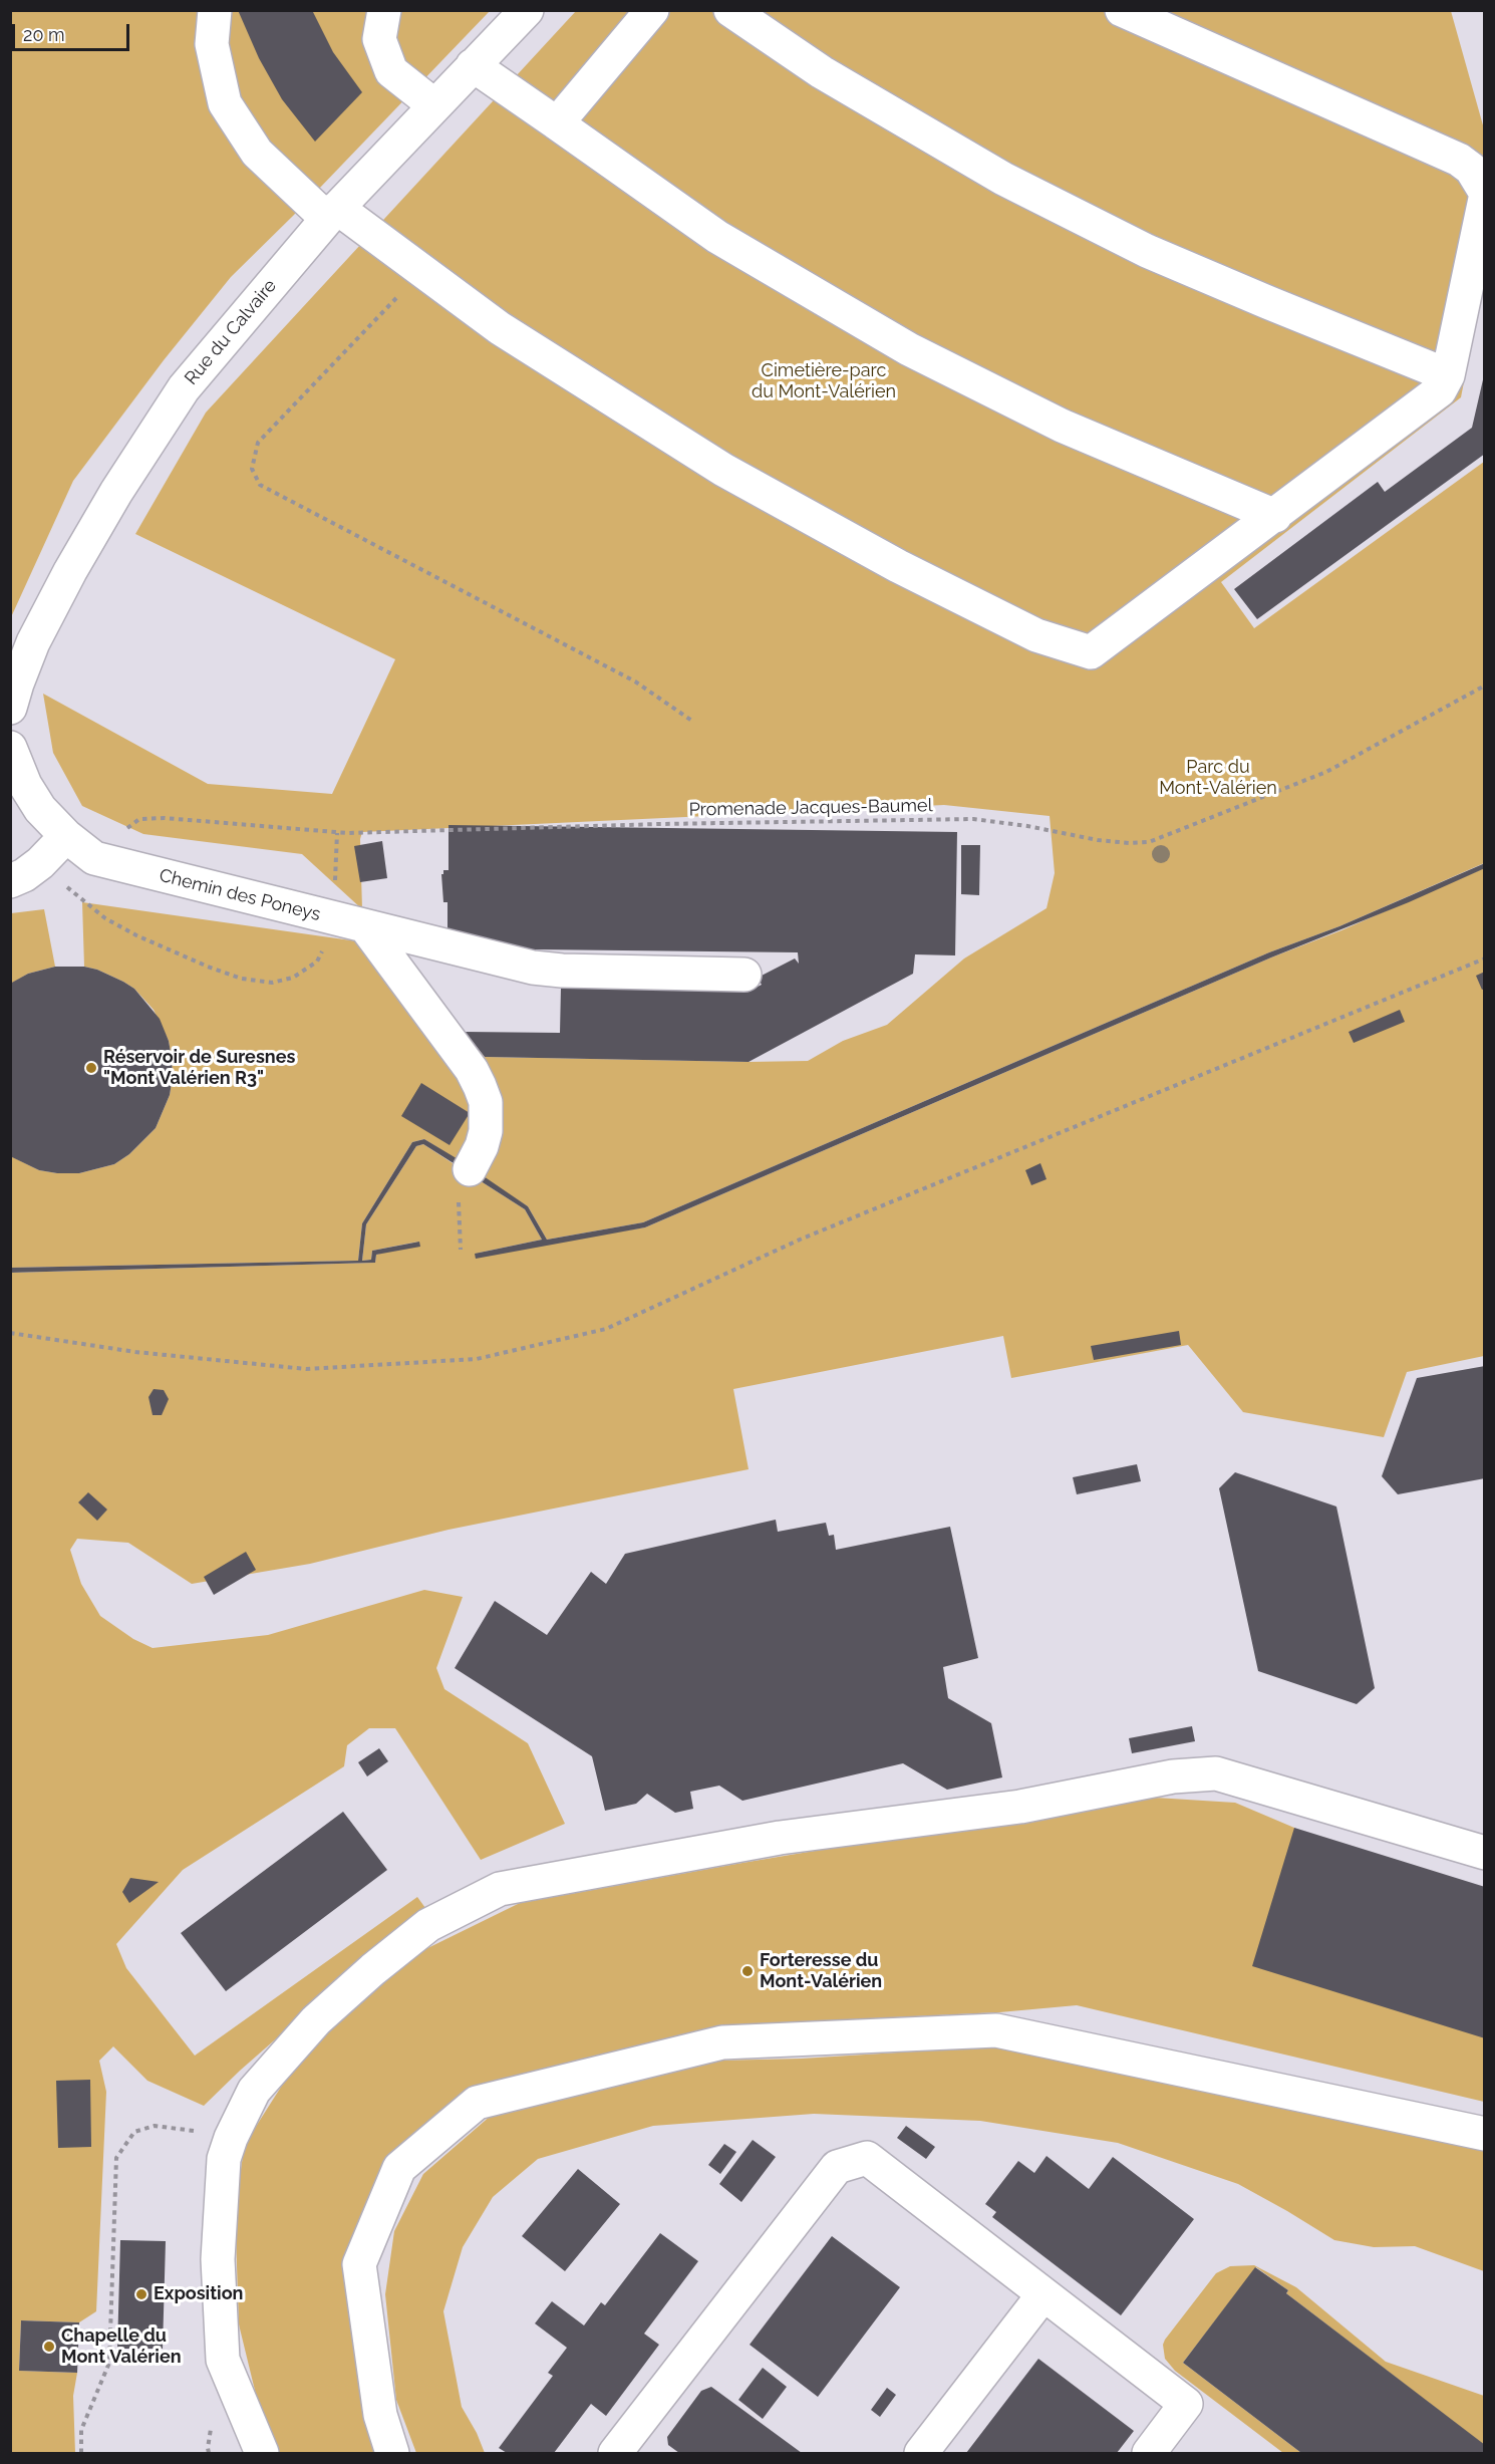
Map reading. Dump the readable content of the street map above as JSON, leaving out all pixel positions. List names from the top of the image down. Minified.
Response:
{"streets":{"street":["Rue du Calvaire","Chemin des Poneys"],"path":["Promenade Jacques-Baumel"]},"parks":["Cimetière-parc du Mont-Valérien","Parc du Mont-Valérien"],"places":["Réservoir de Suresnes \"Mont Valérien R3\"","Forteresse du Mont-Valérien","Exposition","Chapelle du Mont Valérien"],"scale_bar":"20 m"}
